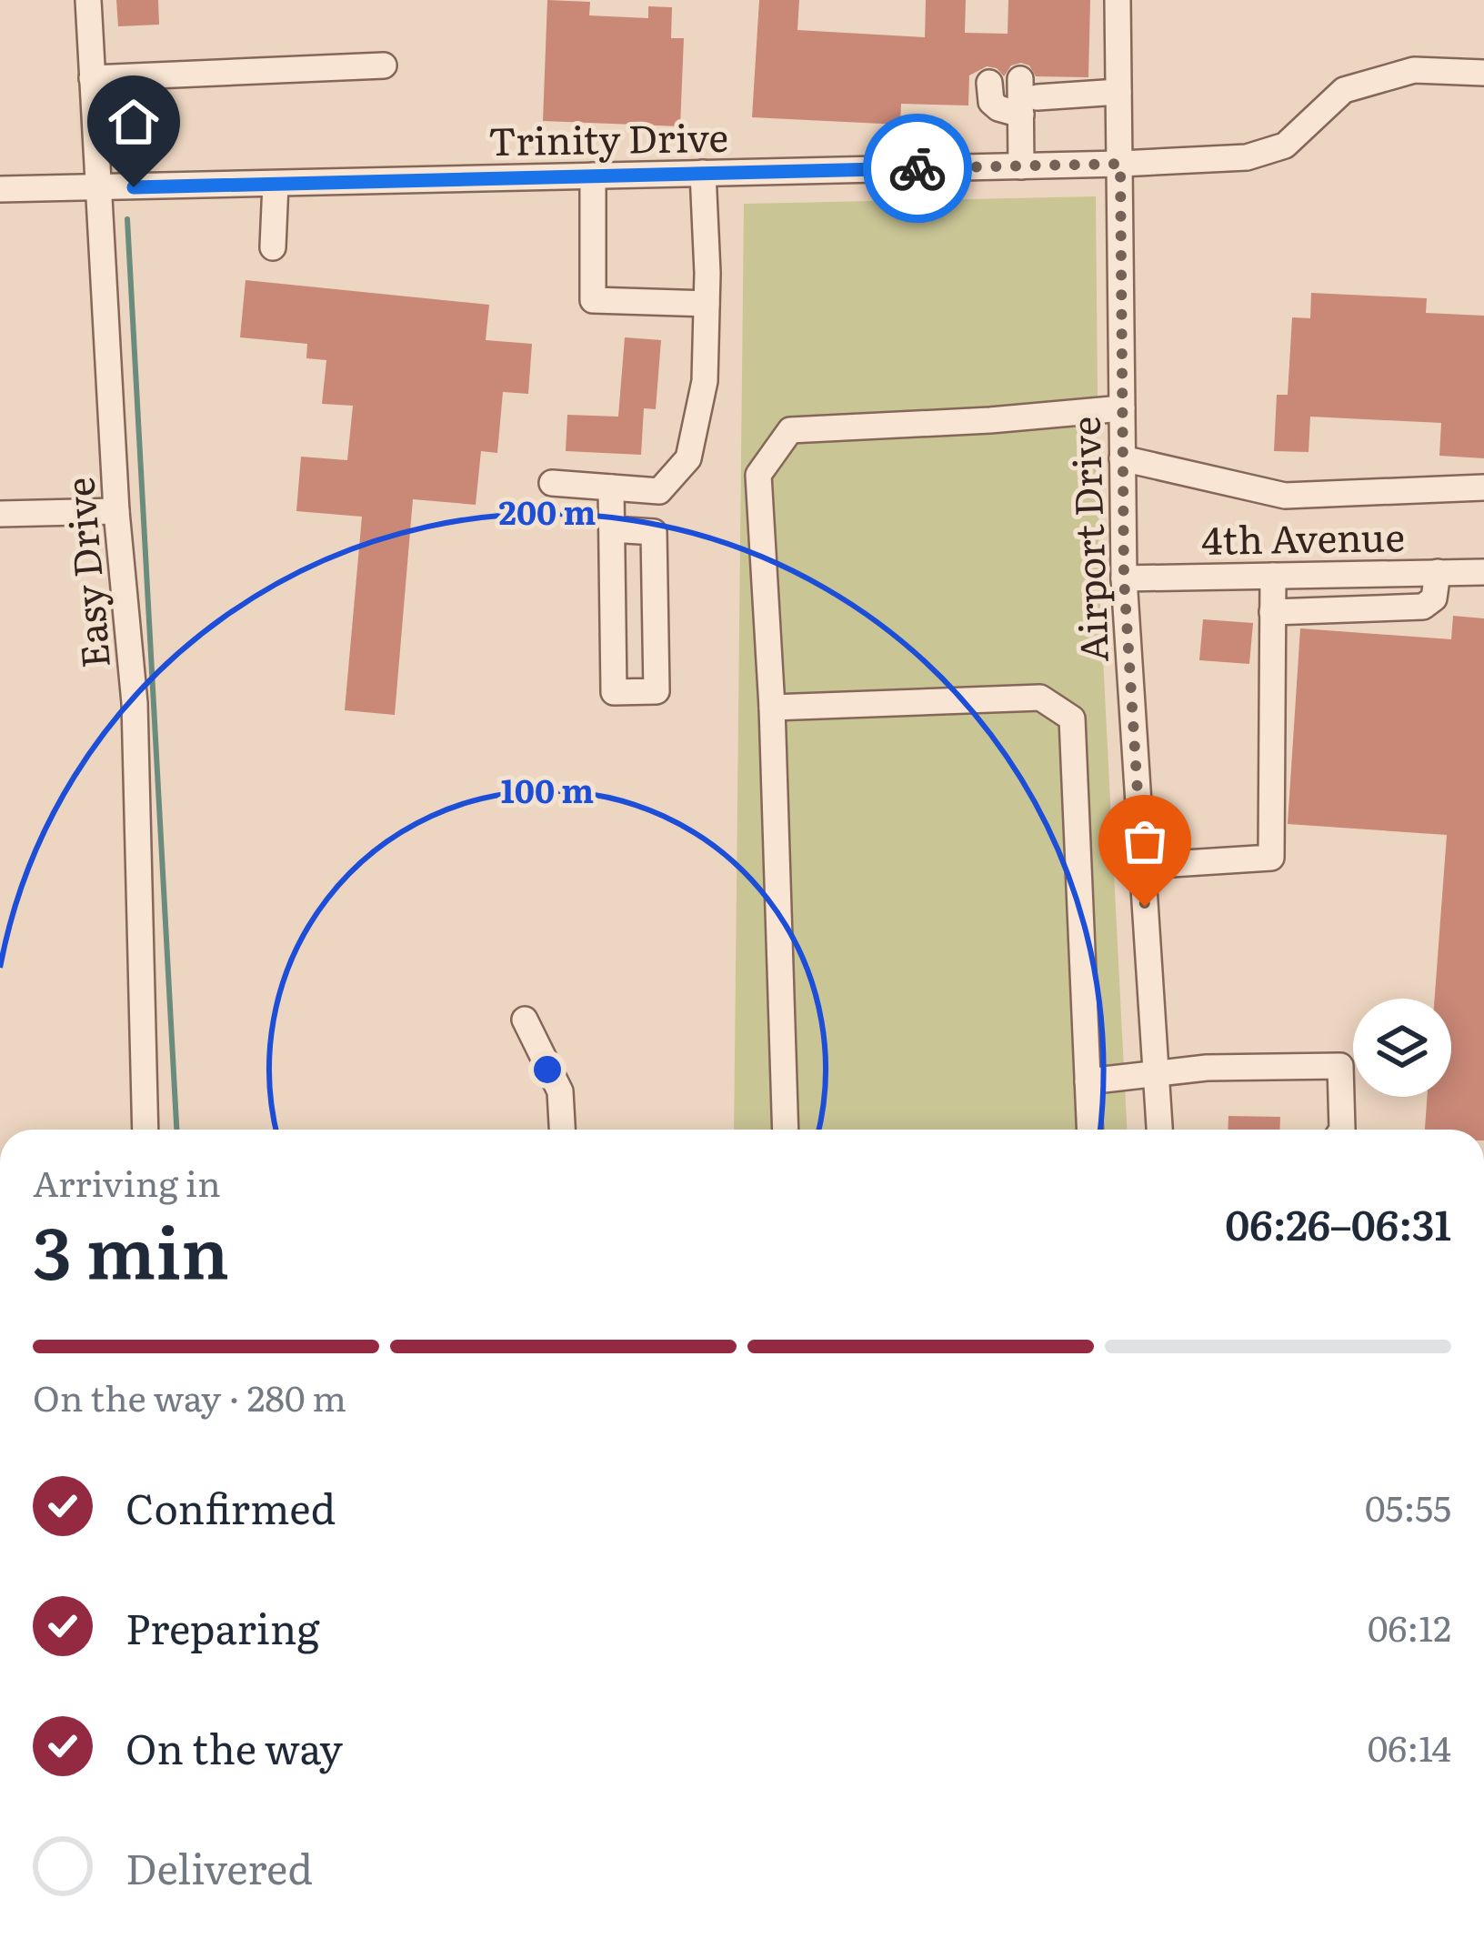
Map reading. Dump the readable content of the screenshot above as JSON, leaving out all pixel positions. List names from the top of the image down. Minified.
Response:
{"streets":{"street":["Trinity Drive","4th Avenue","Airport Drive","Easy Drive"]},"crossings":[["Trinity Drive","Airport Drive"],["Trinity Drive","Easy Drive"],["4th Avenue","Airport Drive"]],"page":{"heading":["3 min","Arriving in","06:26–06:31"],"bar":"On the way · 280 m","list":[["Confirmed","05:55"],["Preparing","06:12"],["On the way","06:14"],"Delivered"]},"rings":["200 m","100 m"]}
